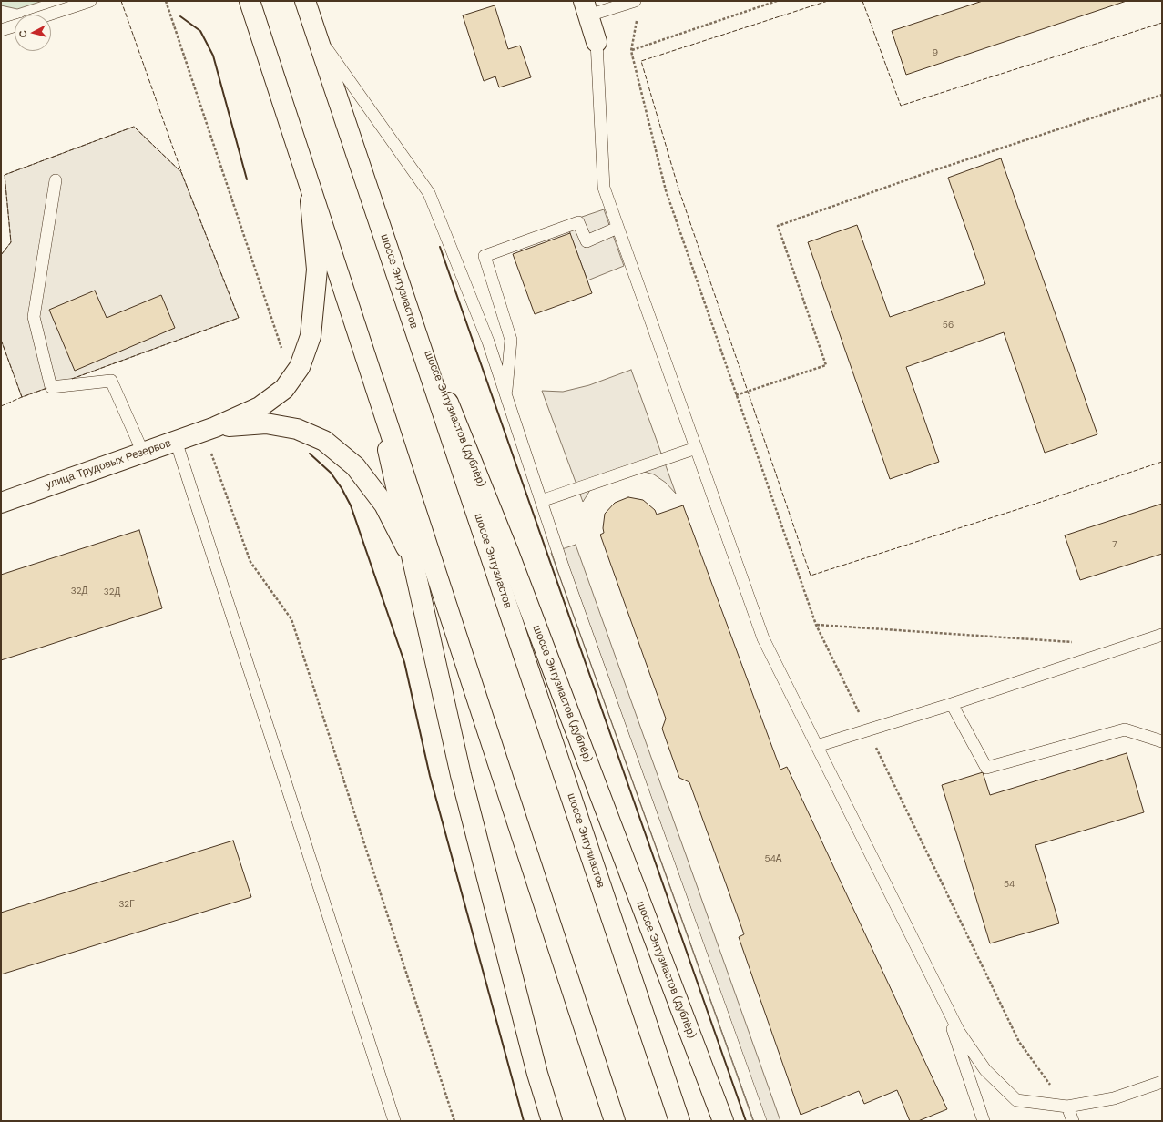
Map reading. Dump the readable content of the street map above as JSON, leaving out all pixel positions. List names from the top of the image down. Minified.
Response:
{"streets":{"main road":["шоссе Энтузиастов","шоссе Энтузиастов (дублёр)","улица Трудовых Резервов"]},"crossings":[["шоссе Энтузиастов","шоссе Энтузиастов (дублёр)"]],"house_numbers":["9","56","7","32Д","32Д","54А","54","32Г"],"north":"left"}
